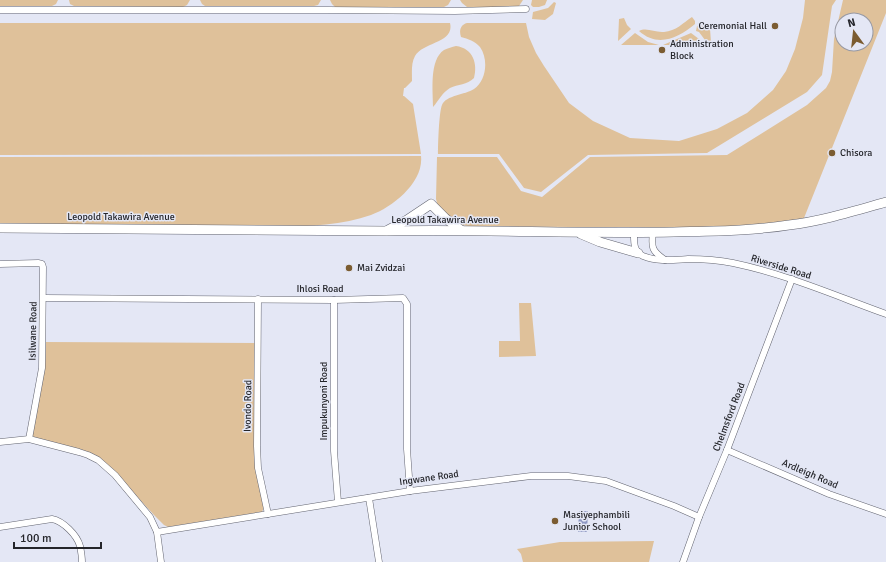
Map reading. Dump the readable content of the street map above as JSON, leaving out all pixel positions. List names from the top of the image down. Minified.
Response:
{"streets":{"highway":["Leopold Takawira Avenue"],"street":["Riverside Road","Ihlosi Road","Isilwane Road","Impukunyoni Road","Ivondo Road","Chelmsford Road","Ardleigh Road","Ingwane Road"]},"crossings":[["Riverside Road","Chelmsford Road"],["Ihlosi Road","Isilwane Road"],["Ihlosi Road","Impukunyoni Road"],["Ihlosi Road","Ivondo Road"],["Ihlosi Road","Ingwane Road"],["Impukunyoni Road","Ingwane Road"],["Ivondo Road","Ingwane Road"],["Chelmsford Road","Ardleigh Road"],["Chelmsford Road","Ingwane Road"]],"places":["Ceremonial Hall","Administration Block","Chisora","Mai Zvidzai","Masiyephambili Junior School"],"scale_bar":"100 m","north":"top"}
